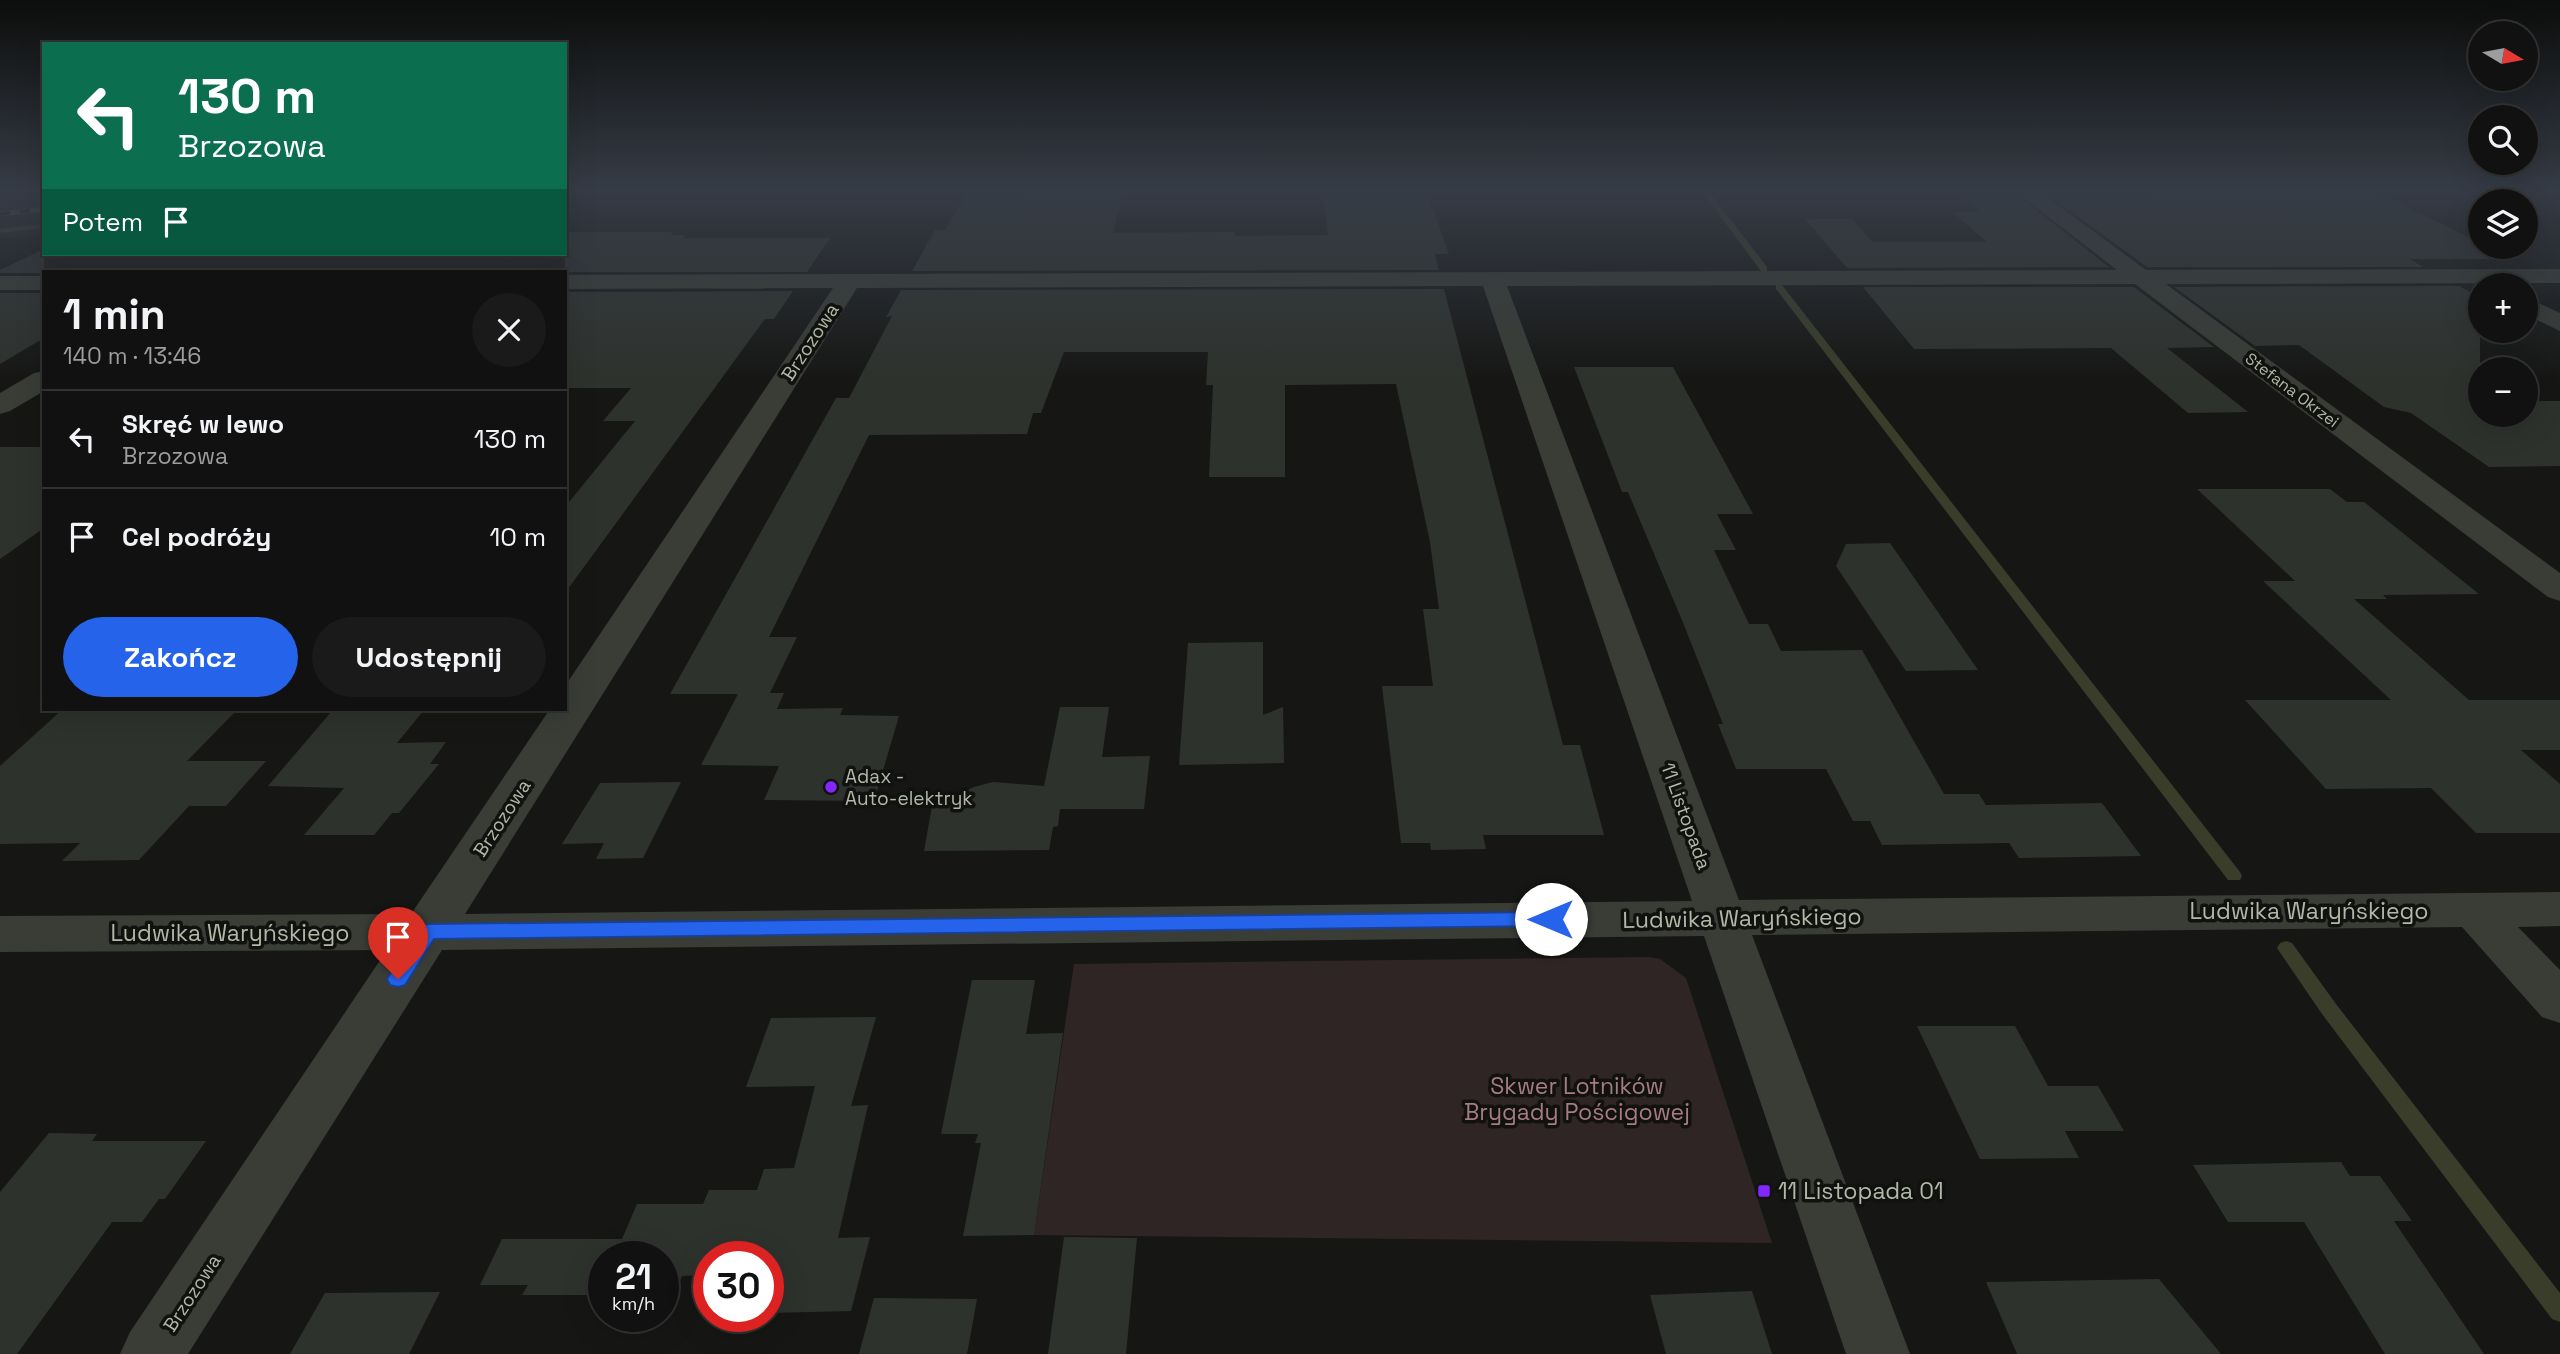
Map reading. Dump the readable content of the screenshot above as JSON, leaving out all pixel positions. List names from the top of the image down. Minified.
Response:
{"streets":{"street":["Brzozowa","Stefana Okrzei","11 Listopada","Ludwika Waryńskiego"]},"crossings":[["Brzozowa","Ludwika Waryńskiego"],["11 Listopada","Ludwika Waryńskiego"]],"parks":["Skwer Lotników Brygady Pościgowej"],"places":{"other":["Adax - Auto-elektryk"],"transit":["11 Listopada 01"]},"north":"right","page":{"map_buttons":["+","−"],"turn":["130 m","Brzozowa"],"then":"Potem","heading":["1 min","140 m · 13:46"],"list":[{"name":"Skręć w lewo","note":"Brzozowa","value":"130 m"},{"name":"Cel podróży","value":"10 m"}],"buttons":["Zakończ","Udostępnij"],"speed":"21 km/h","limit":"30"}}
